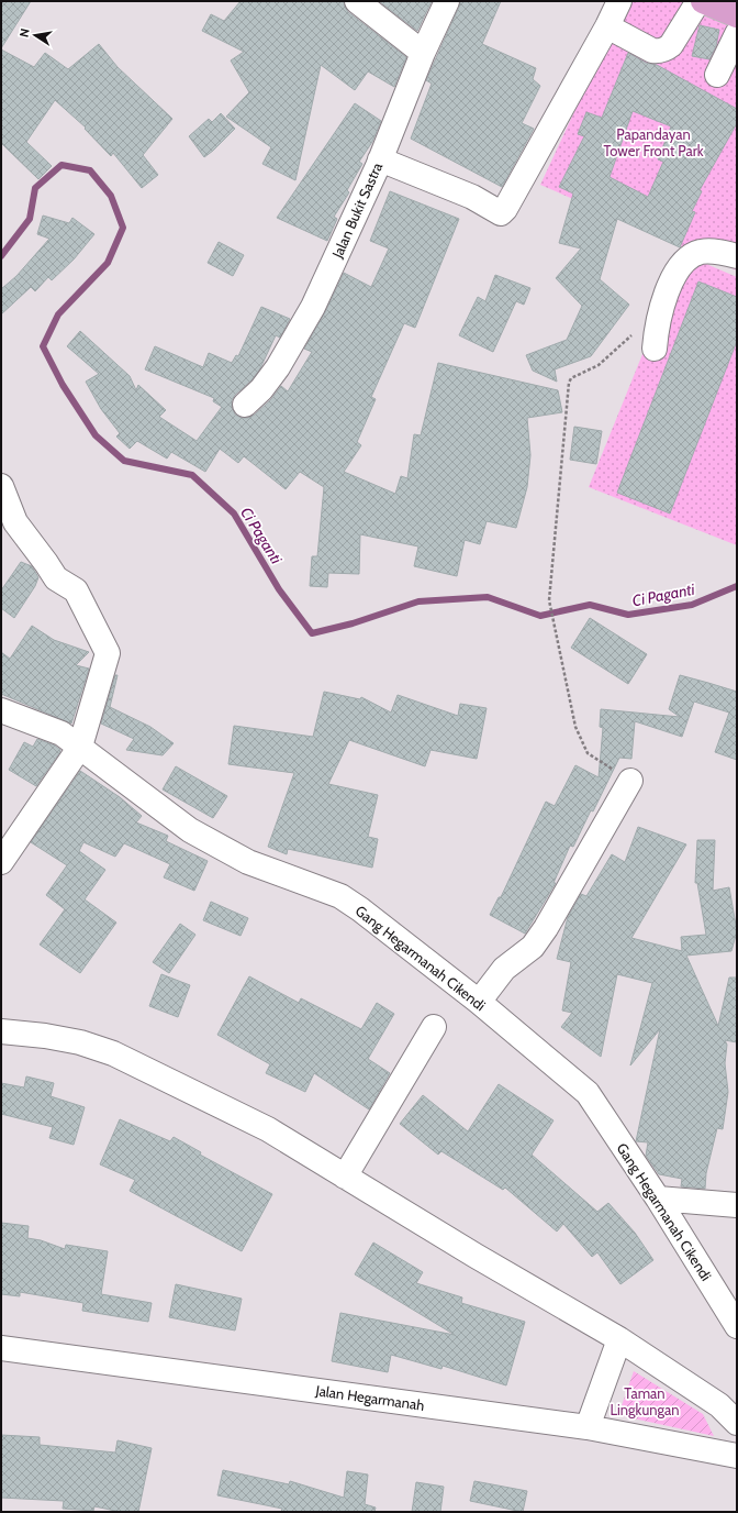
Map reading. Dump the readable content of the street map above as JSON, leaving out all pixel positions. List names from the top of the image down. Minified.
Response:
{"streets":{"street":["Jalan Bukit Sastra","Gang Hegarmanah Cikendi","Jalan Hegarmanah"]},"water":["Ci Paganti"],"parks":["Papandayan Tower Front Park","Taman Lingkungan"],"north":"left"}
